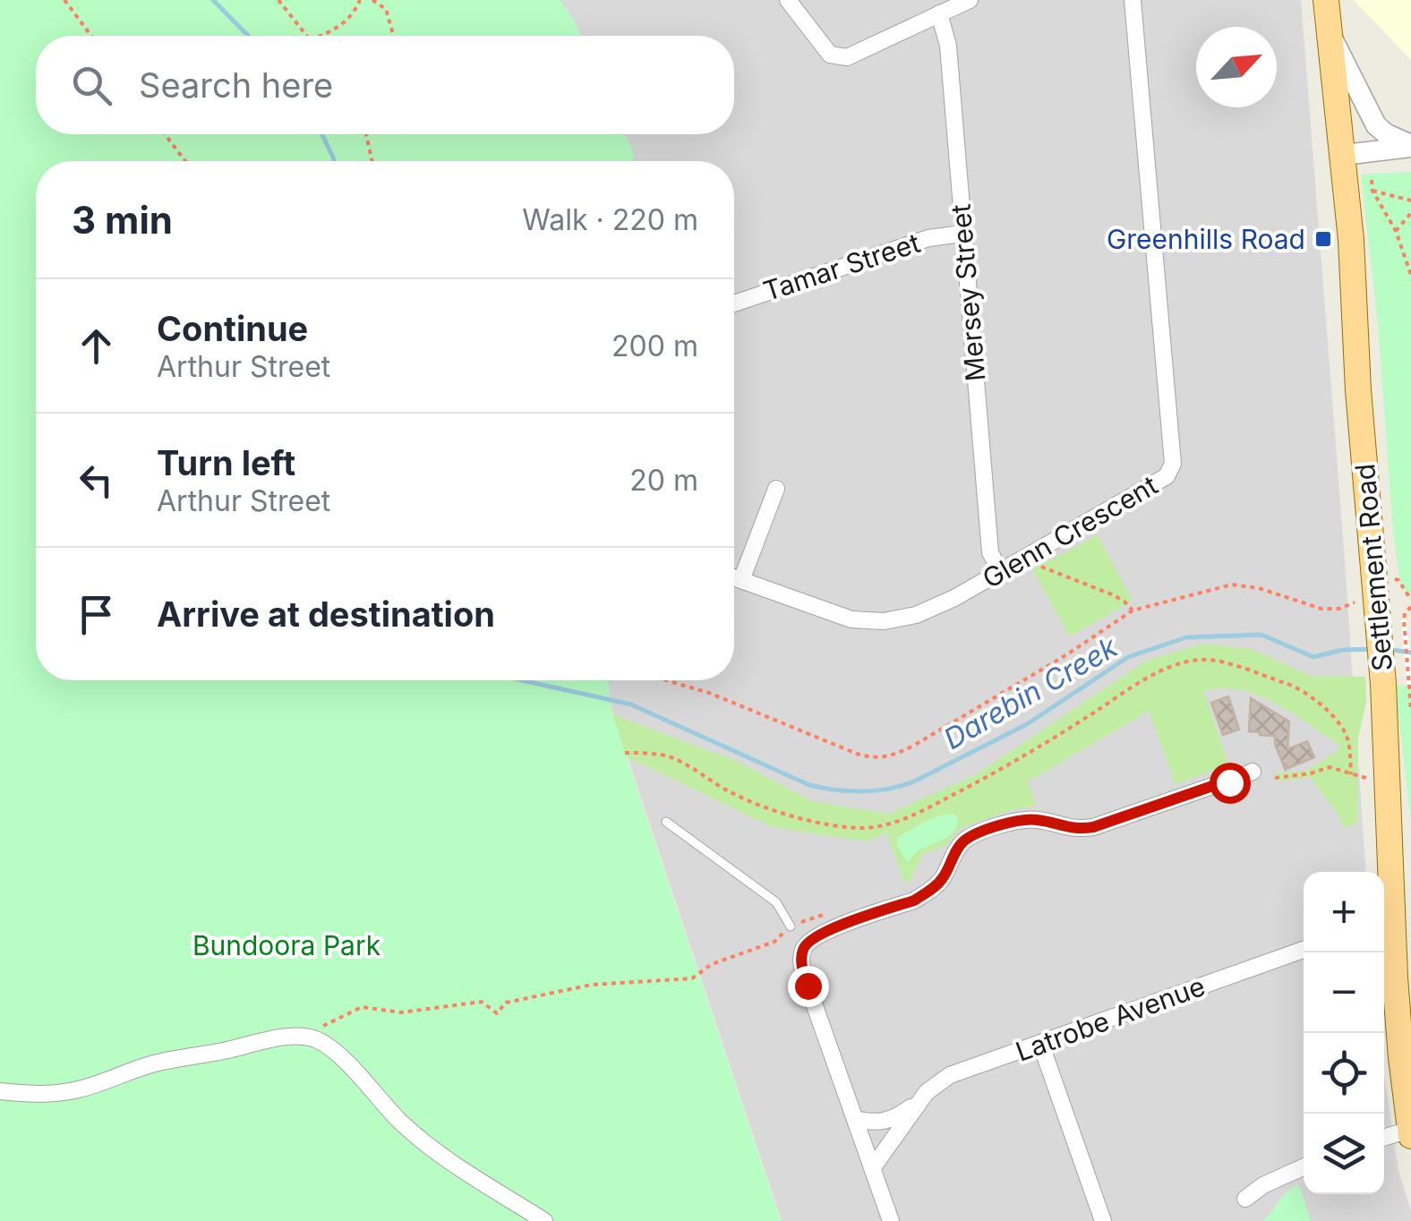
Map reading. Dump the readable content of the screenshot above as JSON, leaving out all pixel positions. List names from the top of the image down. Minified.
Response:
{"streets":{"main road":["Settlement Road"],"street":["Tamar Street","Mersey Street","Glenn Crescent","Latrobe Avenue"]},"crossings":[["Tamar Street","Mersey Street"],["Mersey Street","Glenn Crescent"]],"water":["Darebin Creek"],"parks":["Bundoora Park"],"places":{"transit":["Greenhills Road"]},"north":"top right","page":{"search":"Search here","heading":["3 min","Walk · 220 m"],"list":[["Continue","Arthur Street","200 m"],["Turn left","Arthur Street","20 m"],"Arrive at destination"],"map_buttons":["+","−"]}}
